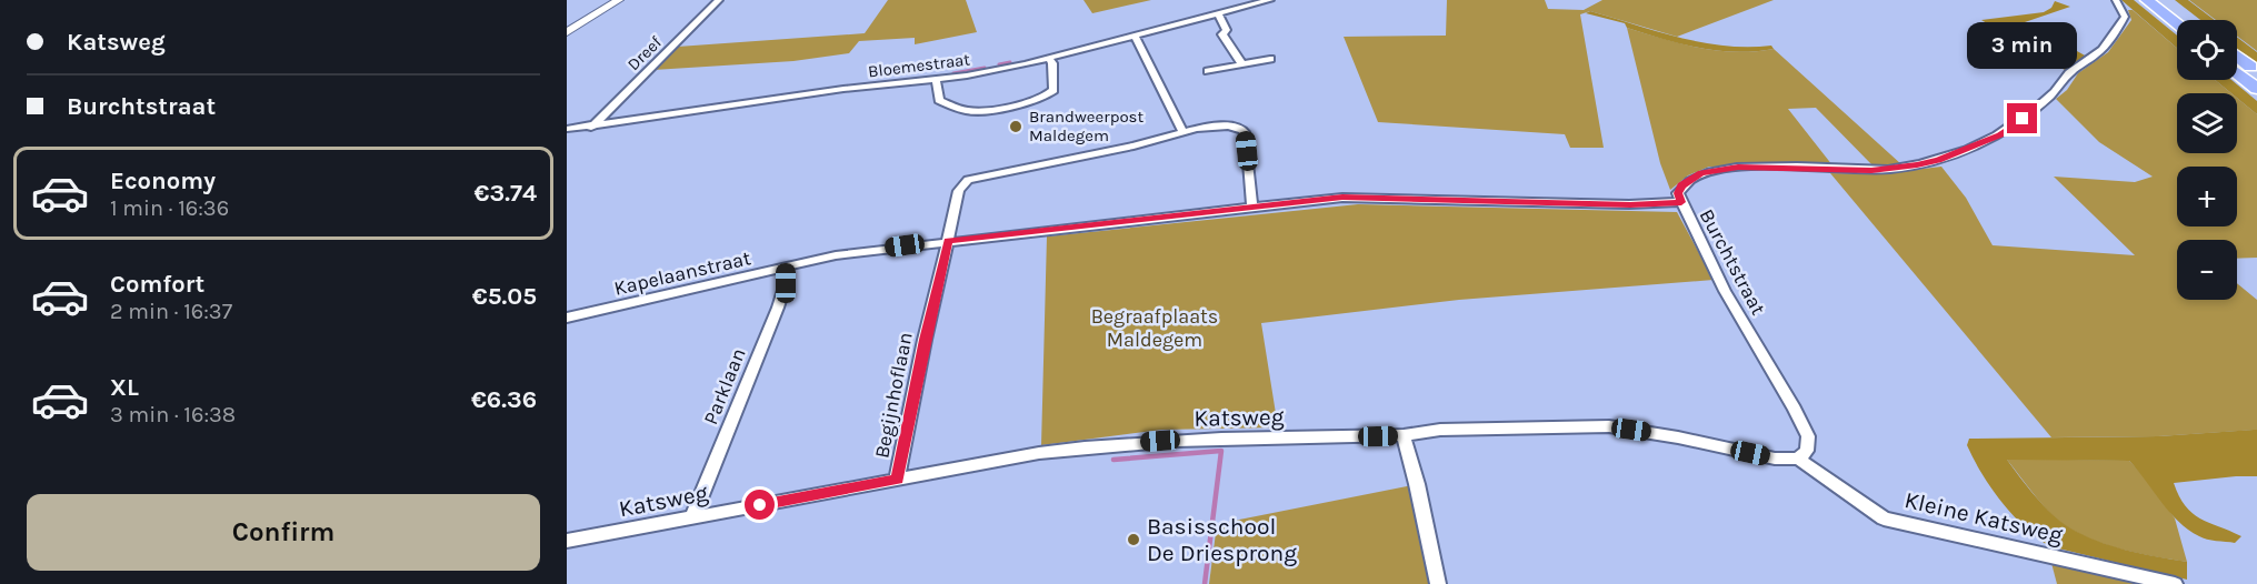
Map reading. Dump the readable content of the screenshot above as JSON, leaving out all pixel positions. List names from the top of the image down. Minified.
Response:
{"streets":{"street":["Dreef","Bloemestraat","Burchtstraat","Kapelaanstraat","Parklaan","Begijnhoflaan","Katsweg","Kleine Katsweg"]},"crossings":[["Dreef","Bloemestraat"],["Burchtstraat","Kapelaanstraat"],["Burchtstraat","Katsweg"],["Burchtstraat","Kleine Katsweg"],["Kapelaanstraat","Parklaan"],["Kapelaanstraat","Begijnhoflaan"],["Parklaan","Katsweg"],["Begijnhoflaan","Katsweg"],["Katsweg","Kleine Katsweg"]],"parks":["Begraafplaats Maldegem"],"places":["Brandweerpost Maldegem","Basisschool De Driesprong"],"page":{"banner":["Katsweg","Burchtstraat"],"map_buttons":["+","−"],"bubble":"3 min","list":[{"name":"Economy","note":"1 min · 16:36","value":"€3.74"},{"name":"Comfort","note":"2 min · 16:37","value":"€5.05"},{"name":"XL","note":"3 min · 16:38","value":"€6.36"}],"buttons":"Confirm"}}
